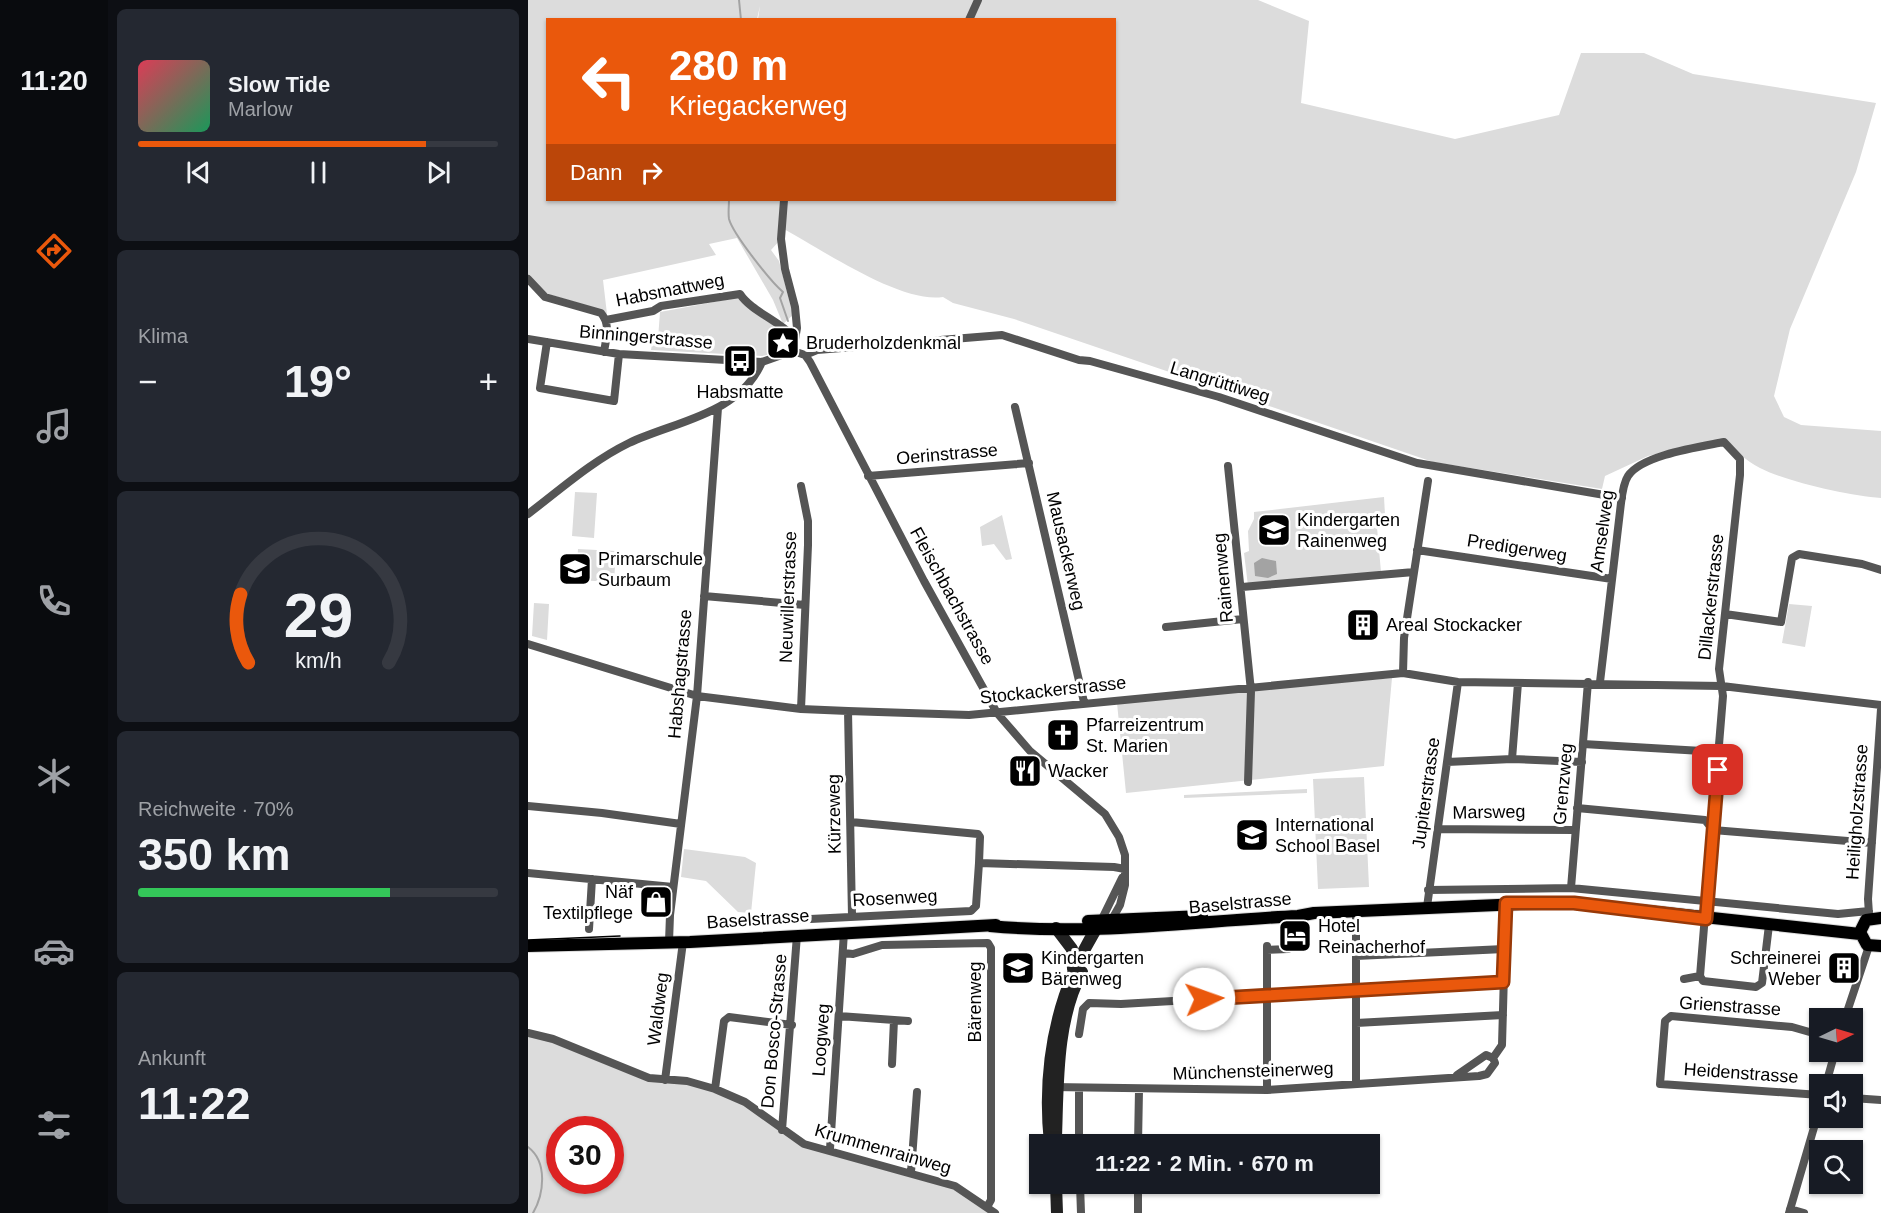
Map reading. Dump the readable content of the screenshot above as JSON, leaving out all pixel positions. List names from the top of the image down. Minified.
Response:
{"streets":{"main road":["Baselstrasse"],"street":["Habsmattweg","Binningerstrasse","Langrüttiweg","Oerinstrasse","Amselweg","Predigerweg","Mausackerweg","Rainenweg","Fleischbachstrasse","Neuwillerstrasse","Dillackerstrasse","Habshagstrasse","Stockackerstrasse","Grenzweg","Jupiterstrasse","Marsweg","Heiligholzstrasse","Kürzeweg","Rosenweg","Bärenweg","Grienstrasse","Waldweg","Don Bosco-Strasse","Loogweg","Münchensteinerweg","Heidenstrasse","Krummenrainweg"]},"crossings":[["Langrüttiweg","Amselweg"],["Langrüttiweg","Fleischbachstrasse"],["Oerinstrasse","Mausackerweg"],["Oerinstrasse","Fleischbachstrasse"],["Amselweg","Predigerweg"],["Amselweg","Dillackerstrasse"],["Amselweg","Stockackerstrasse"],["Mausackerweg","Stockackerstrasse"],["Rainenweg","Stockackerstrasse"],["Fleischbachstrasse","Stockackerstrasse"],["Fleischbachstrasse","Baselstrasse"],["Neuwillerstrasse","Stockackerstrasse"],["Dillackerstrasse","Stockackerstrasse"],["Dillackerstrasse","Baselstrasse"],["Habshagstrasse","Stockackerstrasse"],["Habshagstrasse","Baselstrasse"],["Stockackerstrasse","Grenzweg"],["Stockackerstrasse","Jupiterstrasse"],["Stockackerstrasse","Heiligholzstrasse"],["Stockackerstrasse","Kürzeweg"],["Grenzweg","Marsweg"],["Jupiterstrasse","Marsweg"],["Jupiterstrasse","Baselstrasse"],["Kürzeweg","Rosenweg"],["Baselstrasse","Waldweg"],["Baselstrasse","Don Bosco-Strasse"],["Baselstrasse","Loogweg"],["Bärenweg","Loogweg"],["Bärenweg","Krummenrainweg"],["Grienstrasse","Heidenstrasse"],["Waldweg","Krummenrainweg"],["Don Bosco-Strasse","Krummenrainweg"],["Loogweg","Krummenrainweg"]],"places":{"place":["Bruderholzdenkmal"],"bus stop":["Habsmatte"],"school or university":["Kindergarten Rainenweg","Primarschule Surbaum","International School Basel","Kindergarten Bärenweg"],"building":["Areal Stockacker","Schreinerei Weber"],"church":["Pfarreizentrum St. Marien"],"restaurant":["Wacker"],"shop":["Näf Textilpflege"],"hotel":["Hotel Reinacherhof"]},"north":"right","page":{"tabs":"11:20","turn":["280 m","Kriegackerweg"],"song":["Slow Tide","Marlow"],"then":"Dann","tile":["Klima",["Reichweite · 70%","350 km"],["Ankunft","11:22"]],"heat":["−","19°","+"],"limit":"30","trip":"11:22 · 2 Min. · 670 m","gauge":["29","km/h"]}}
